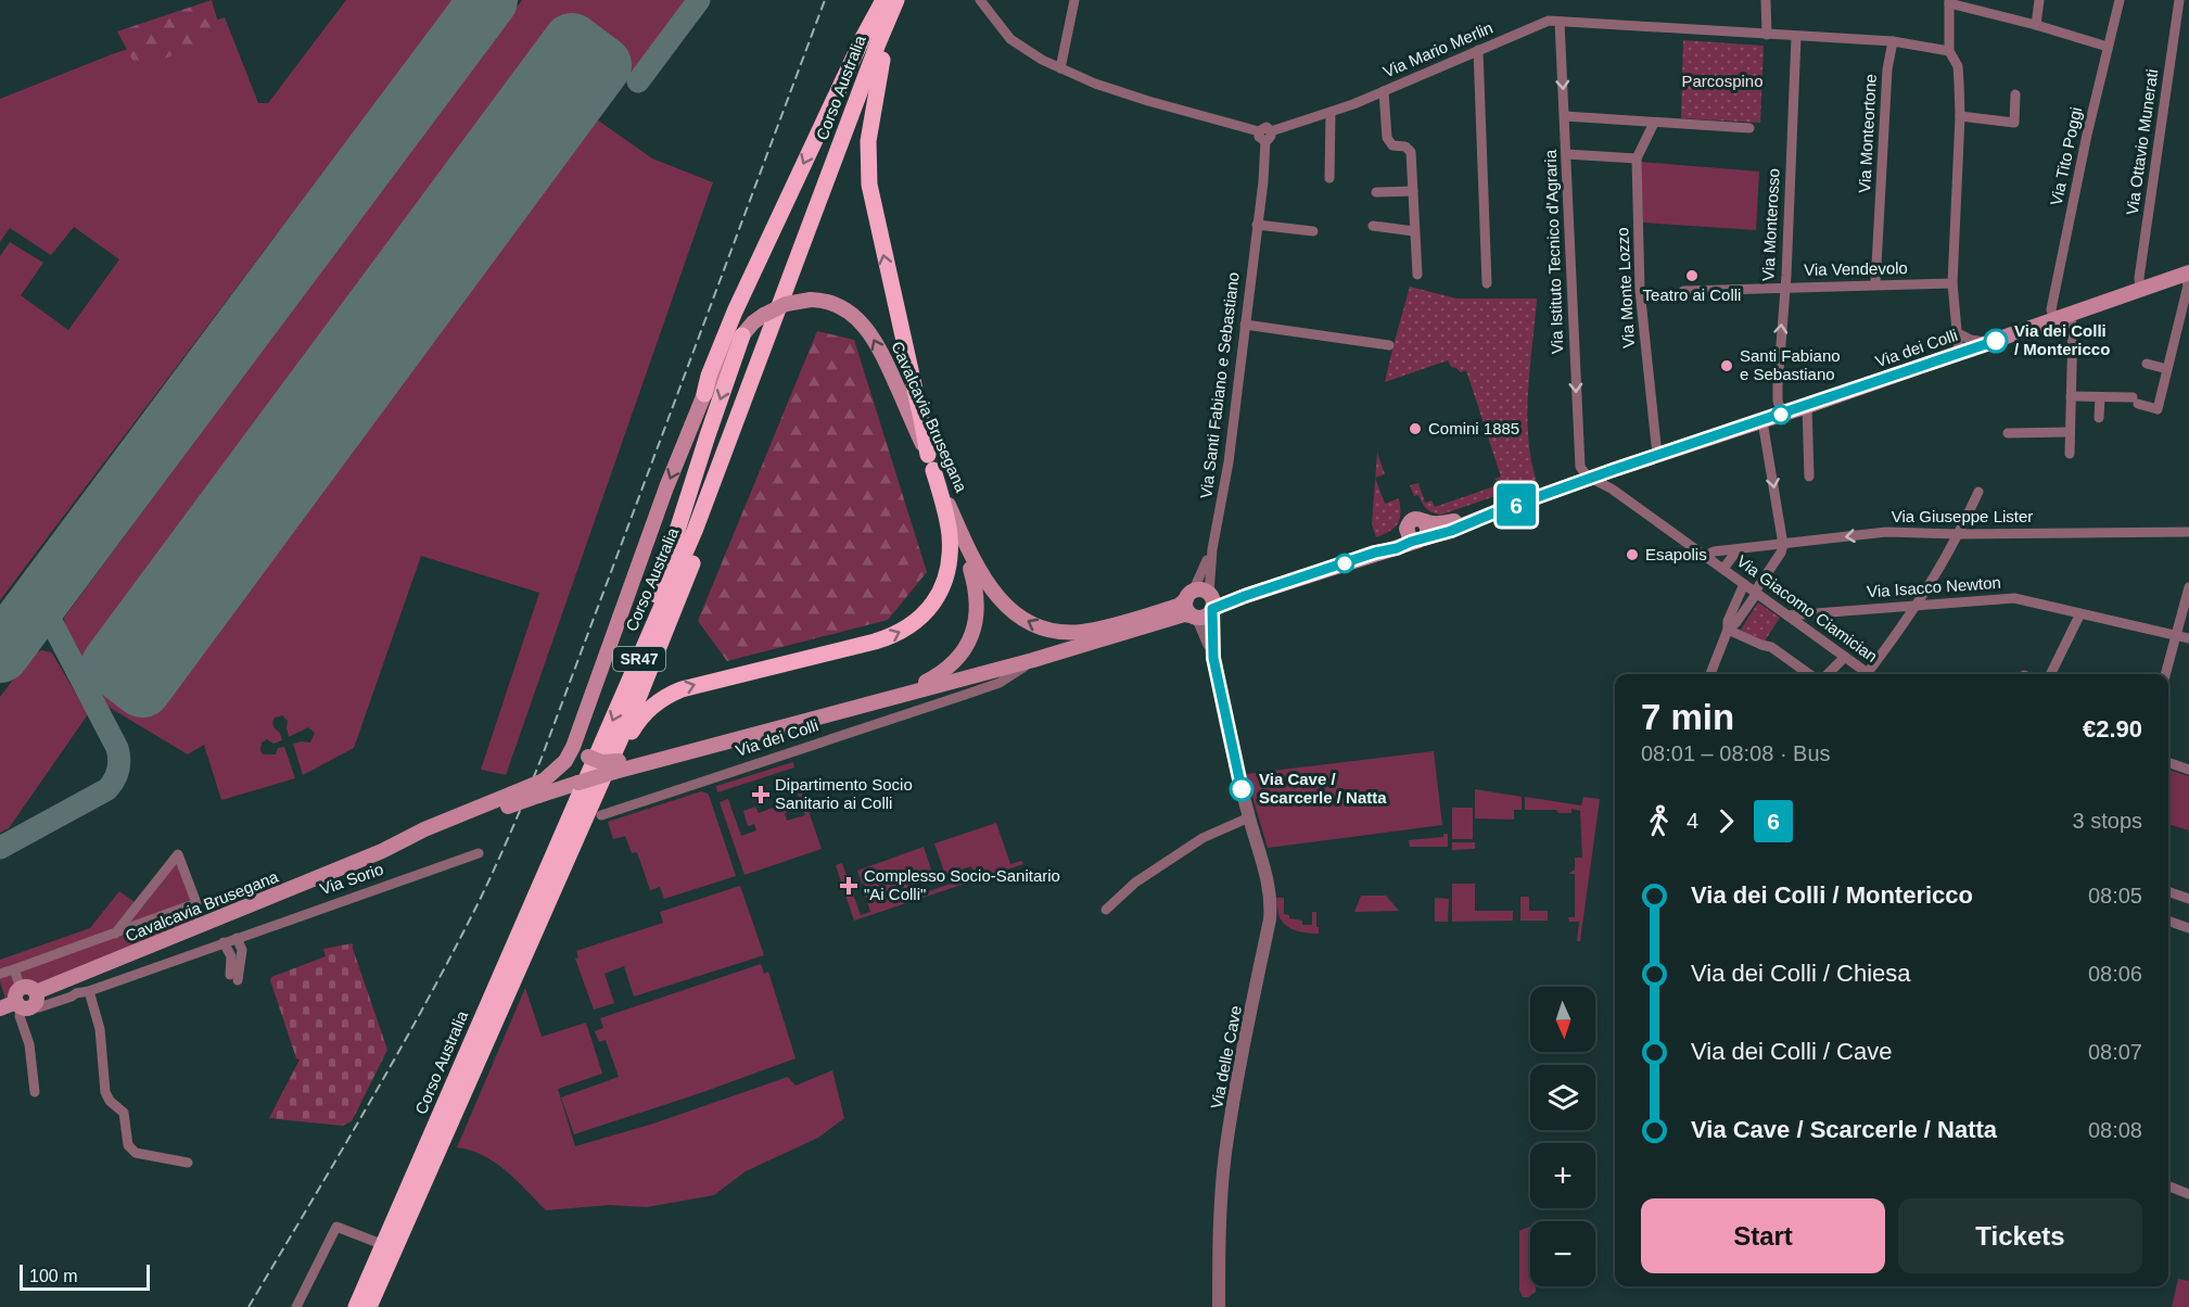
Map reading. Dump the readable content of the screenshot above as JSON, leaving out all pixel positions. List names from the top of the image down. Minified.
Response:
{"streets":{"highway":["Corso Australia","SR47"],"main road":["Via dei Colli","Cavalcavia Brusegana","Via Sorio"],"street":["Via Mario Merlin","Via Monteortone","Via Ottavio Munerati","Via Tito Poggi","Via Monterosso","Via Istituto Tecnico d'Agraria","Via Vendevolo","Via Monte Lozzo","Via Santi Fabiano e Sebastiano","Via Giuseppe Lister","Via Isacco Newton","Via Giacomo Ciamician","Via delle Cave"]},"crossings":[["Via Mario Merlin","Via Monteortone"],["Via Mario Merlin","Via Monterosso"],["Via Mario Merlin","Via Istituto Tecnico d'Agraria"],["Via Mario Merlin","Via Santi Fabiano e Sebastiano"],["Via Monteortone","Via Vendevolo"],["Via Ottavio Munerati","Via dei Colli"],["Via Tito Poggi","Via dei Colli"],["Via Monterosso","Via Vendevolo"],["Via Monterosso","Via dei Colli"],["Via Istituto Tecnico d'Agraria","Via dei Colli"],["Via Istituto Tecnico d'Agraria","Via Giacomo Ciamician"],["Via Monte Lozzo","Via dei Colli"],["Via dei Colli","Via Santi Fabiano e Sebastiano"],["Via dei Colli","Cavalcavia Brusegana"],["Via dei Colli","Via Giacomo Ciamician"],["Via dei Colli","Via delle Cave"],["Via Santi Fabiano e Sebastiano","Cavalcavia Brusegana"],["Via Santi Fabiano e Sebastiano","Via delle Cave"],["Cavalcavia Brusegana","Via Sorio"],["Cavalcavia Brusegana","Via delle Cave"],["Via Giuseppe Lister","Via Giacomo Ciamician"],["Via Isacco Newton","Via Giacomo Ciamician"]],"one_way":["Via Giuseppe Lister"],"parks":["Parcospino"],"places":{"other":["Teatro ai Colli","Via dei Colli / Montericco","Santi Fabiano e Sebastiano","Comini 1885","Esapolis","Via Cave / Scarcerle / Natta"],"health":["Dipartimento Socio Sanitario ai Colli","Complesso Socio-Sanitario \"Ai Colli\""]},"lines":["bus line 6"],"scale_bar":"100 m","north":"bottom","page":{"on_map":"6","heading":["7 min","08:01 – 08:08 · Bus","€2.90"],"legs":["4","6","3 stops"],"list":[{"name":"Via dei Colli / Montericco","value":"08:05"},{"name":"Via dei Colli / Chiesa","value":"08:06"},{"name":"Via dei Colli / Cave","value":"08:07"},{"name":"Via Cave / Scarcerle / Natta","value":"08:08"}],"map_buttons":["+","−"],"buttons":["Start","Tickets"],"scale":"100 m"}}
